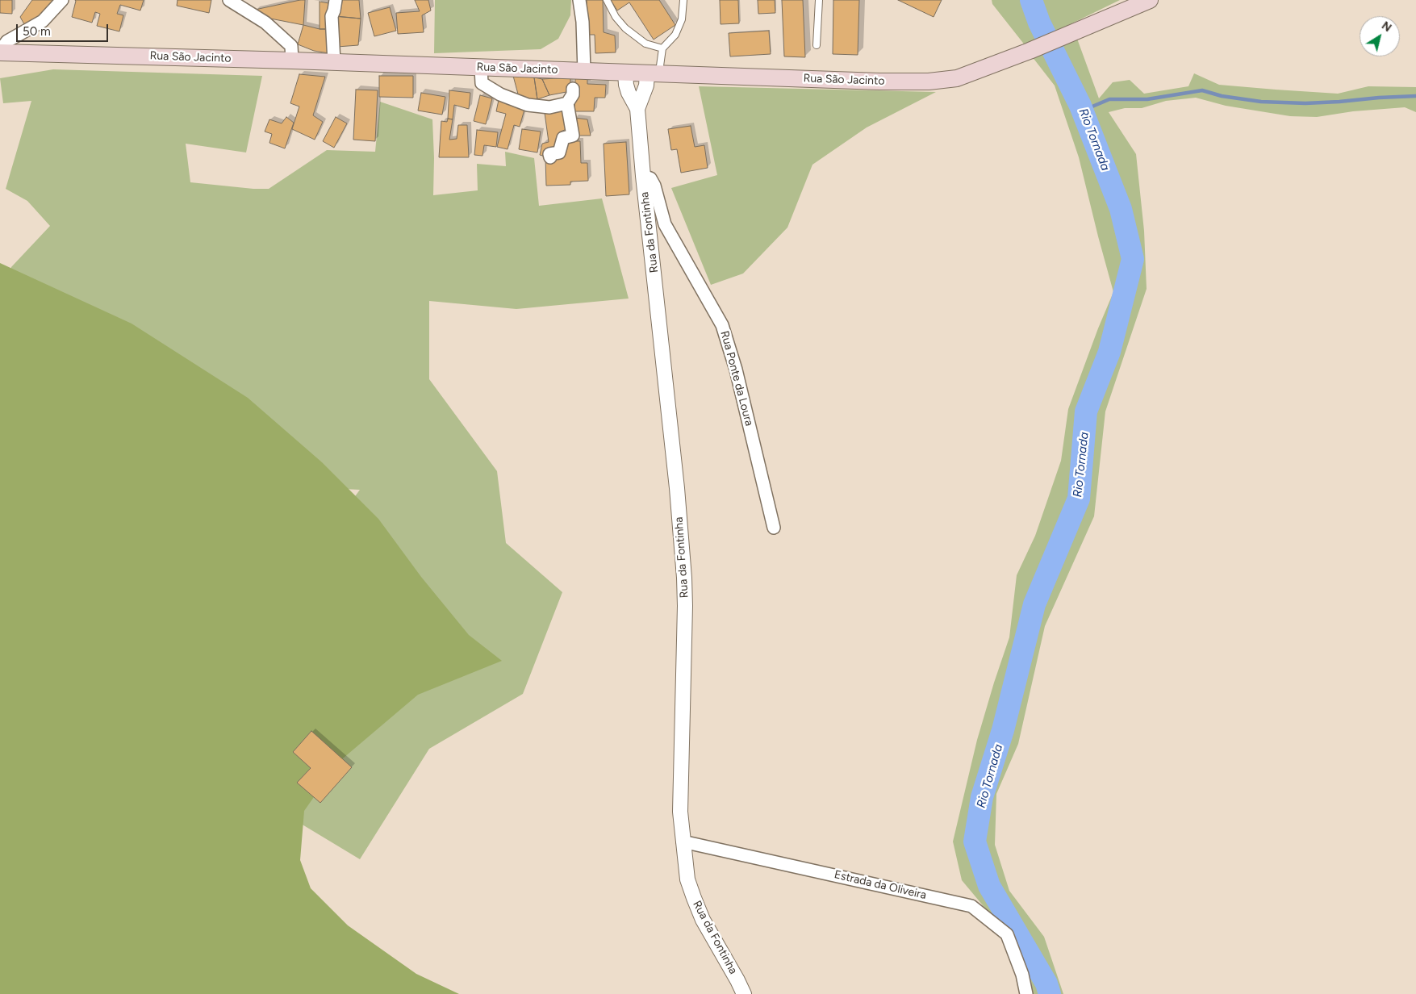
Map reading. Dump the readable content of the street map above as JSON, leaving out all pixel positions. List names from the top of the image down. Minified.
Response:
{"streets":{"main road":["Rua São Jacinto"],"street":["Rua da Fontinha","Rua Ponte da Loura","Estrada da Oliveira"]},"crossings":[["Rua São Jacinto","Rua da Fontinha"],["Rua da Fontinha","Rua Ponte da Loura"],["Rua da Fontinha","Estrada da Oliveira"]],"water":["Rio Tornada"],"scale_bar":"50 m","north":"top right"}
